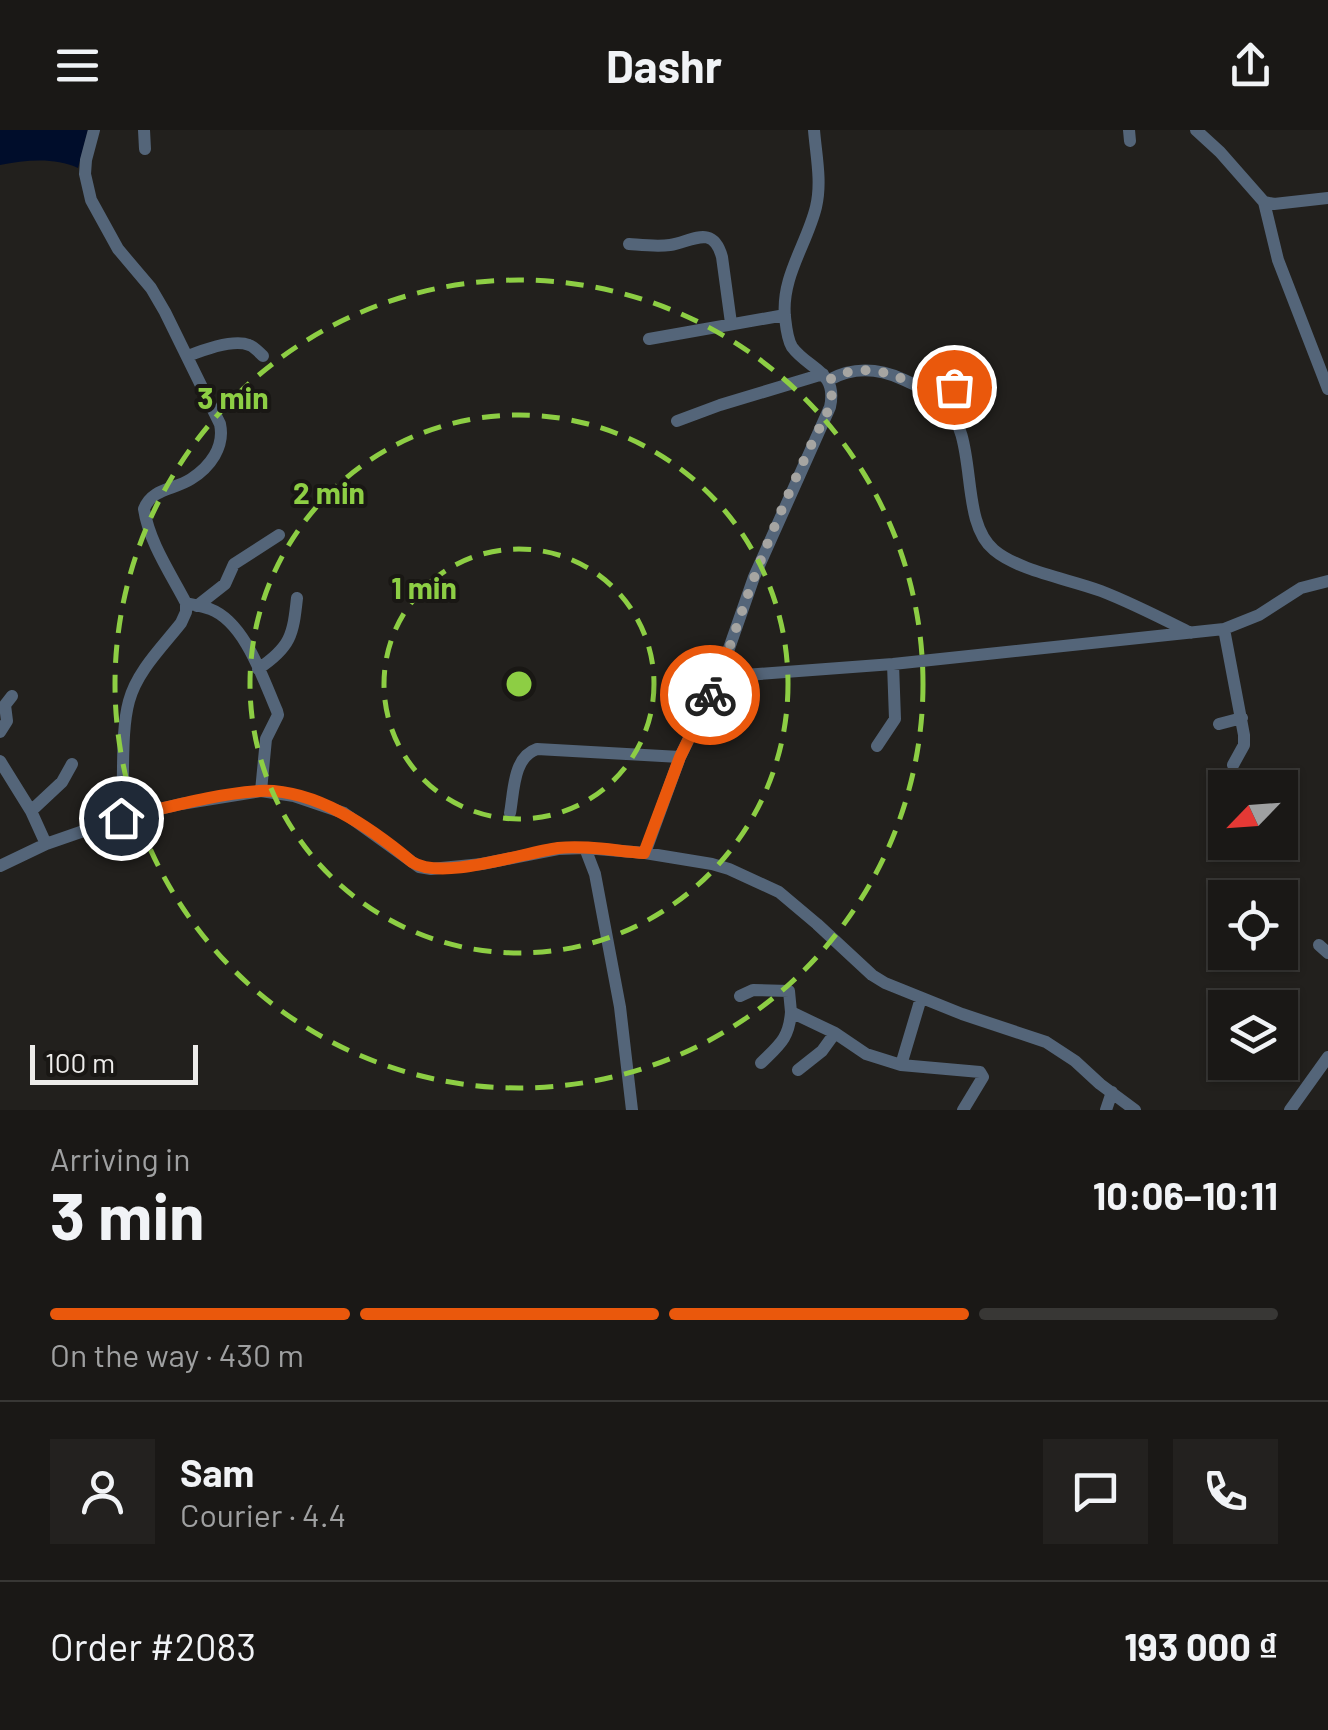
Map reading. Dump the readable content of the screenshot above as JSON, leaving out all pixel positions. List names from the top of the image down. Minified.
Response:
{"scale_bar":"100 m","north":"bottom left","page":{"header":"Dashr","scale":"100 m","heading":["3 min","Arriving in","10:06–10:11"],"panel":["Sam","Courier · 4.4","Order #2083","193 000 ₫"],"bar":"On the way · 430 m"},"rings":["3 min","2 min","1 min"]}
